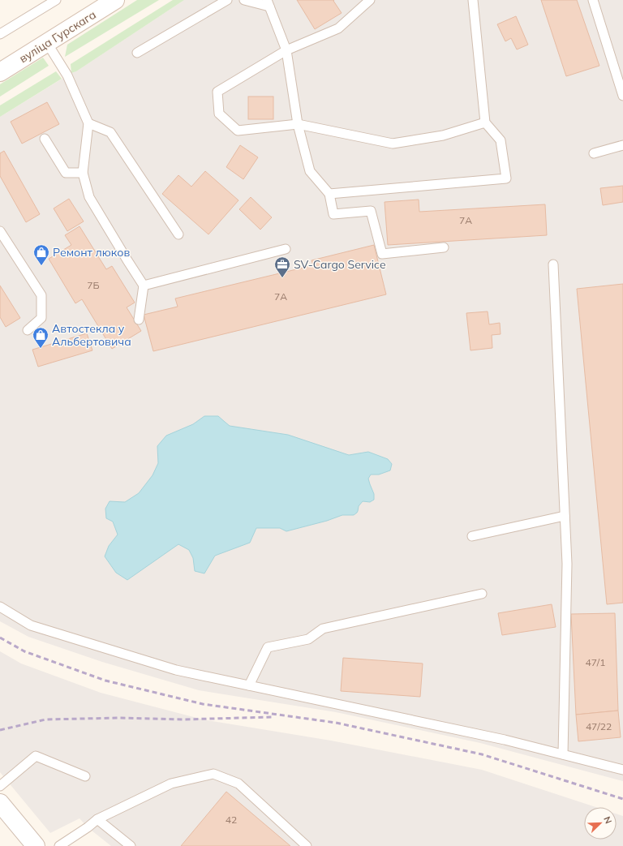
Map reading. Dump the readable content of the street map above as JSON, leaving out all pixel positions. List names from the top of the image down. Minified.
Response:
{"streets":{"main road":["вуліца Гурскага"]},"places":{"shop":["Ремонт люков","Автостекла у Альбертовича"],"office":["SV-Cargo Service"]},"house_numbers":["7А","7Б","7А","47/1","47/22","42"],"north":"top right"}
